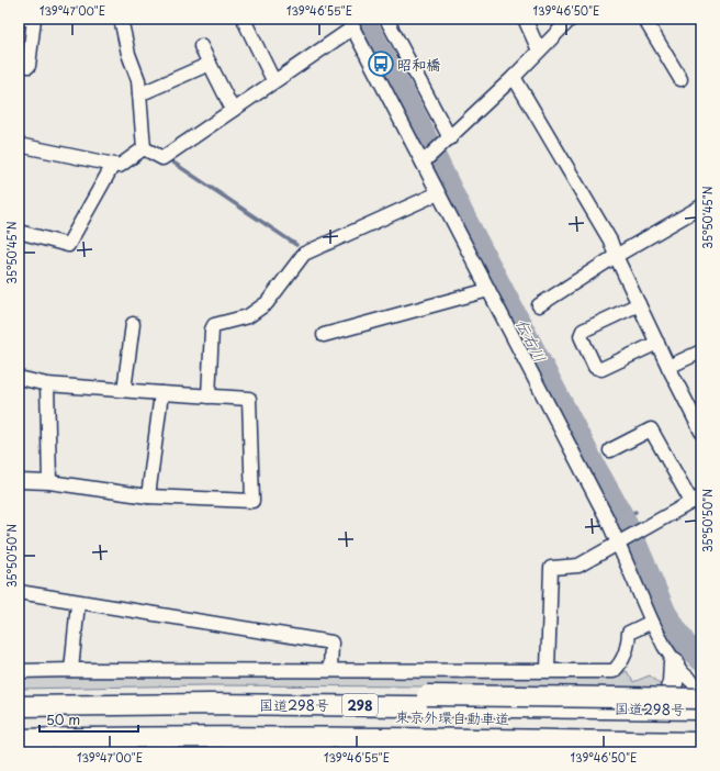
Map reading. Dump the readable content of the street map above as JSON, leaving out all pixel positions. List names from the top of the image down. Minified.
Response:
{"streets":{"highway":["国道298号","298","東京外環自動車道"]},"crossings":[["国道298号","298"]],"water":["伝右川"],"places":{"bus stop":["昭和橋"]},"scale_bar":"50 m","coordinates":["139°47'00\"E","139°46'55\"E","139°46'50\"E","35°50'45\"N","35°50'50\"N"]}
